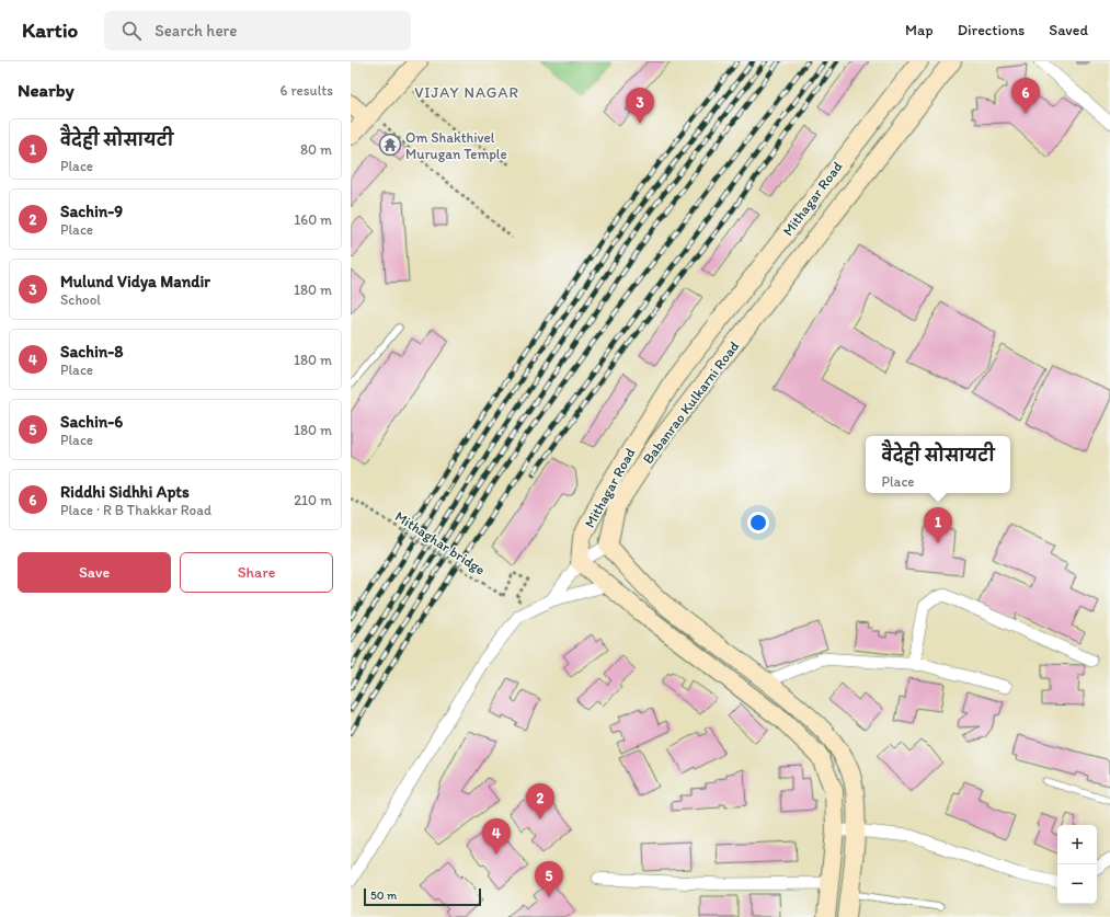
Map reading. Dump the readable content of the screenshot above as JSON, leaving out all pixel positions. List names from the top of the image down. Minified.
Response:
{"streets":{"street":["Mithagar Road","Babanrao Kulkarni Road"],"path":["Mithaghar bridge"]},"districts":["VIJAY NAGAR"],"places":{"temple":["Om Shakthivel Murugan Temple"]},"scale_bar":"50 m","page":{"header":"Kartio","search":"Search here","nav":["Map","Directions","Saved"],"heading":["Nearby","6 results"],"pins":["6","3","1","2","4","5"],"list":[{"mark":"1","name":"वैदेही सोसायटी","note":"Place","value":"80 m"},{"mark":"2","name":"Sachin-9","note":"Place","value":"160 m"},{"mark":"3","name":"Mulund Vidya Mandir","note":"School","value":"180 m"},{"mark":"4","name":"Sachin-8","note":"Place","value":"180 m"},{"mark":"5","name":"Sachin-6","note":"Place","value":"180 m"},{"mark":"6","name":"Riddhi Sidhhi Apts","note":"Place · R B Thakkar Road","value":"210 m"}],"popup":["वैदेही सोसायटी","Place"],"buttons":["Save","Share"],"map_buttons":["+","−"],"scale":"50 m"}}
